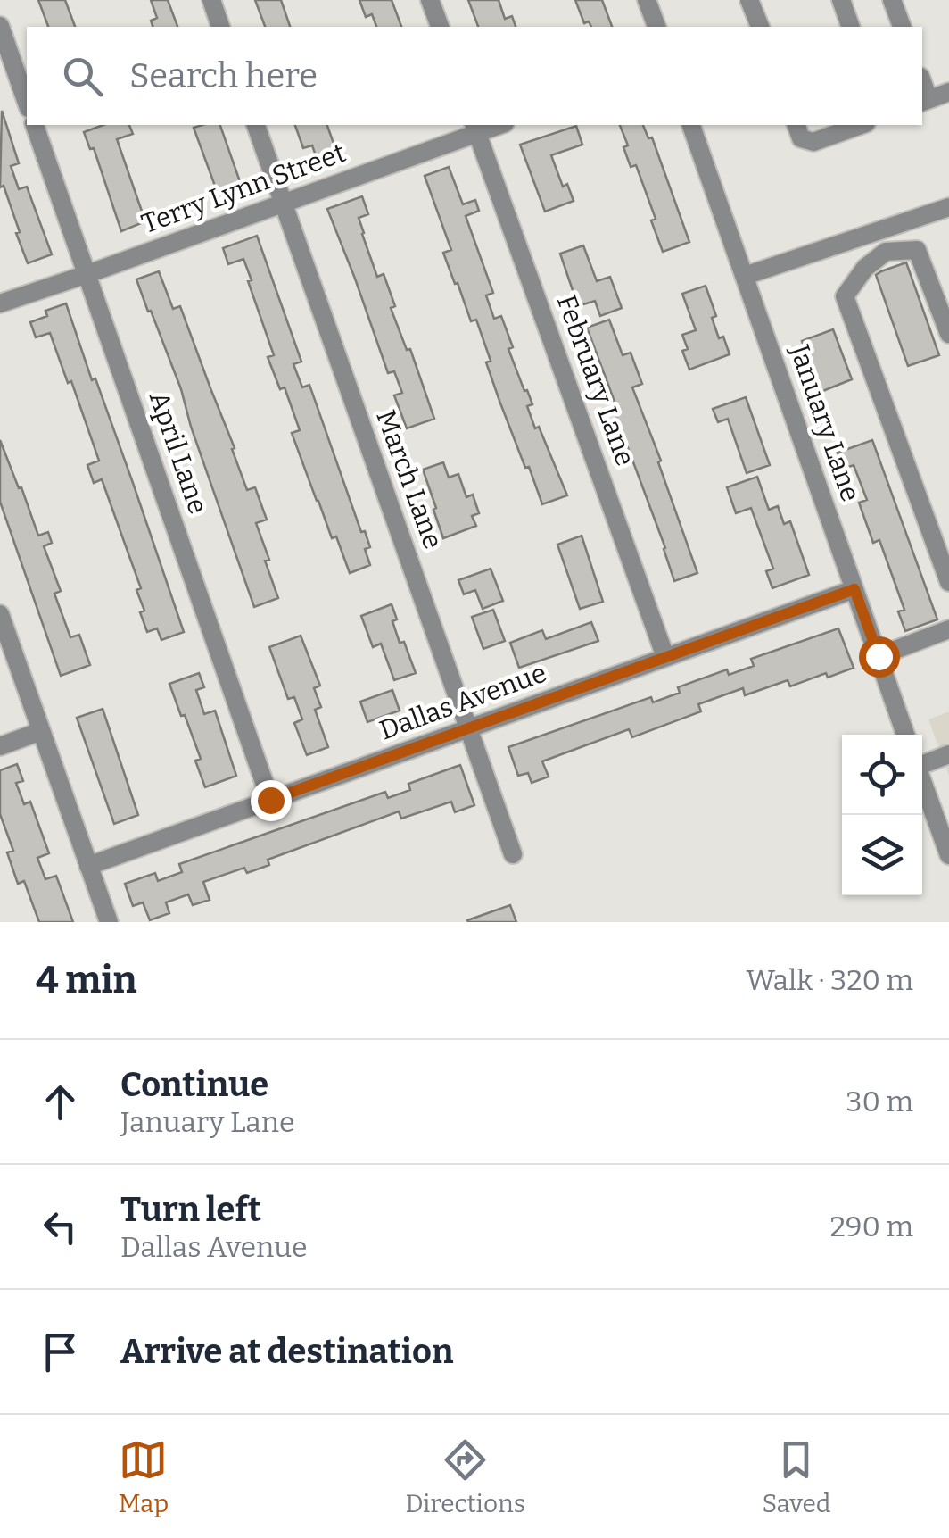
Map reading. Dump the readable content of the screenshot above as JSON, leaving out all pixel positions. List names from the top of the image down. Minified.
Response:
{"streets":{"street":["Terry Lynn Street","February Lane","January Lane","April Lane","March Lane","Dallas Avenue"]},"crossings":[["Terry Lynn Street","February Lane"],["Terry Lynn Street","April Lane"],["Terry Lynn Street","March Lane"],["February Lane","Dallas Avenue"],["January Lane","Dallas Avenue"],["April Lane","Dallas Avenue"],["March Lane","Dallas Avenue"]],"page":{"search":"Search here","heading":["4 min","Walk · 320 m"],"list":[["Continue","January Lane","30 m"],["Turn left","Dallas Avenue","290 m"],"Arrive at destination"],"nav":["Map","Directions","Saved"]}}
